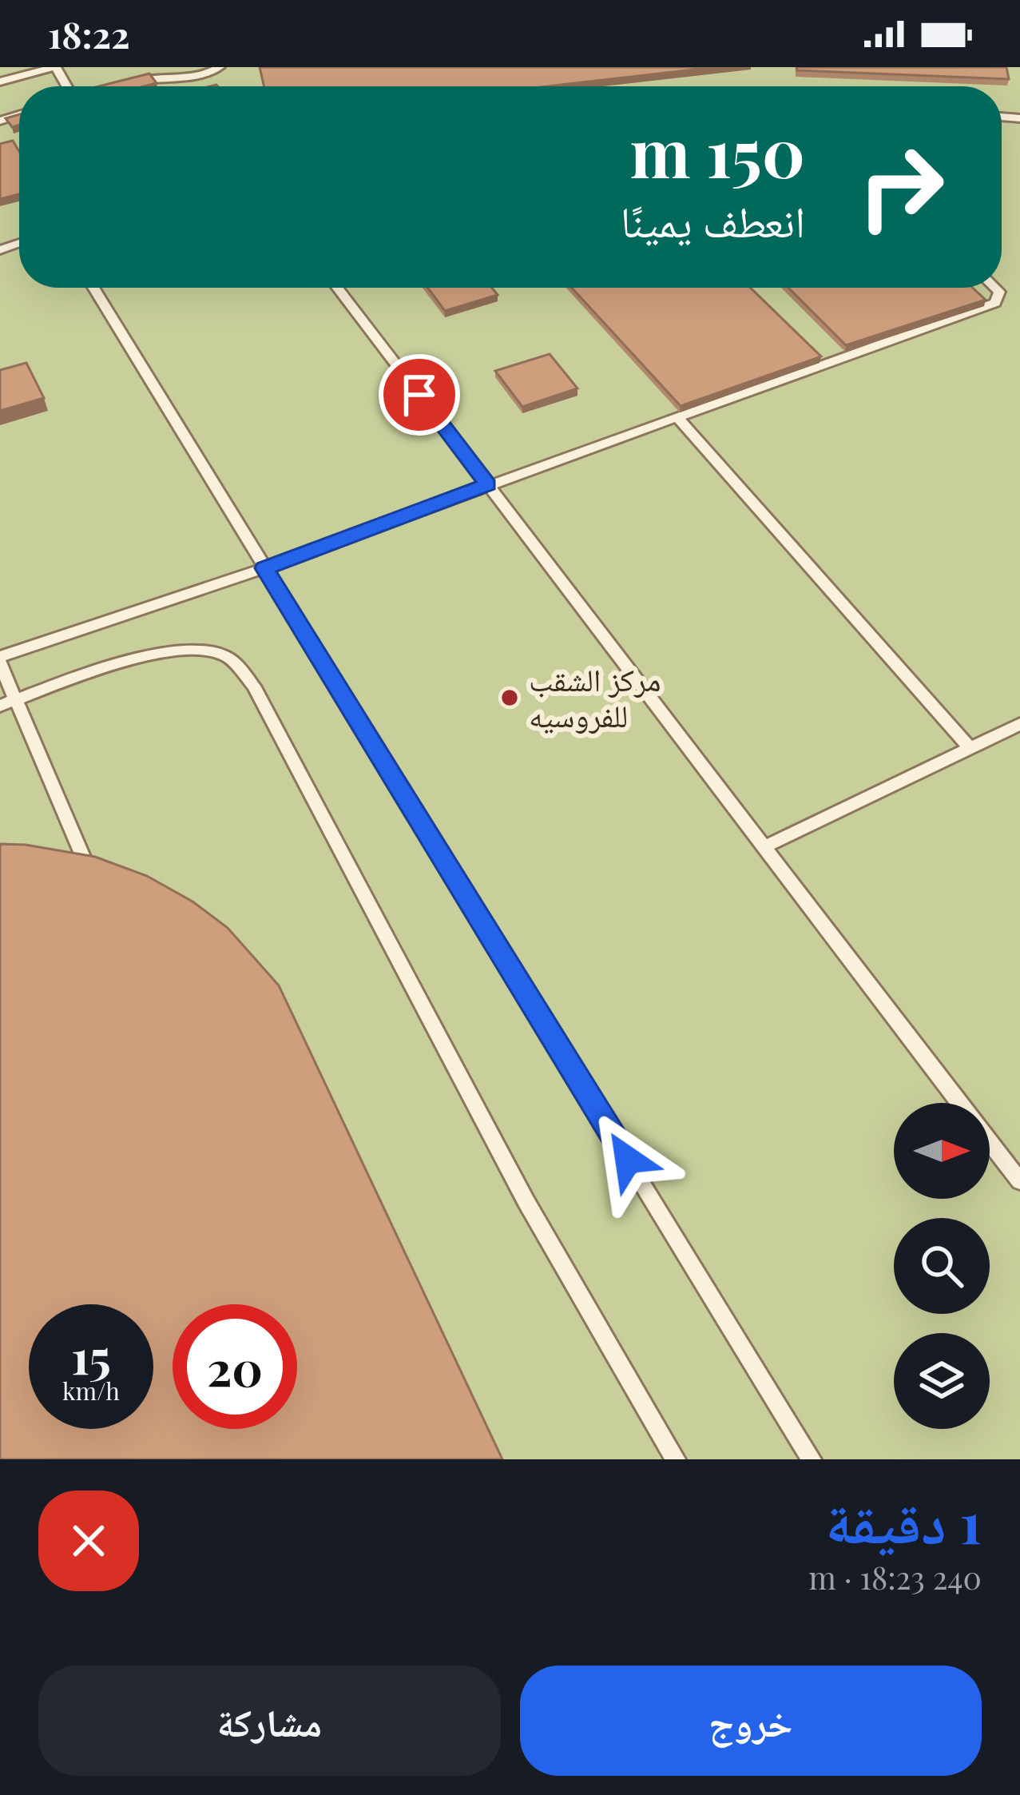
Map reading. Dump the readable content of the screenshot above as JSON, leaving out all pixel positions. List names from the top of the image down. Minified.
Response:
{"places":["مركز الشقب للفروسيه"],"north":"right","page":{"status":"18:22","turn":["150 m","انعطف يمينًا"],"speed":"15 km/h","limit":"20","heading":["1 دقيقة","240 m · 18:23"],"buttons":["خروج","مشاركة"]}}
